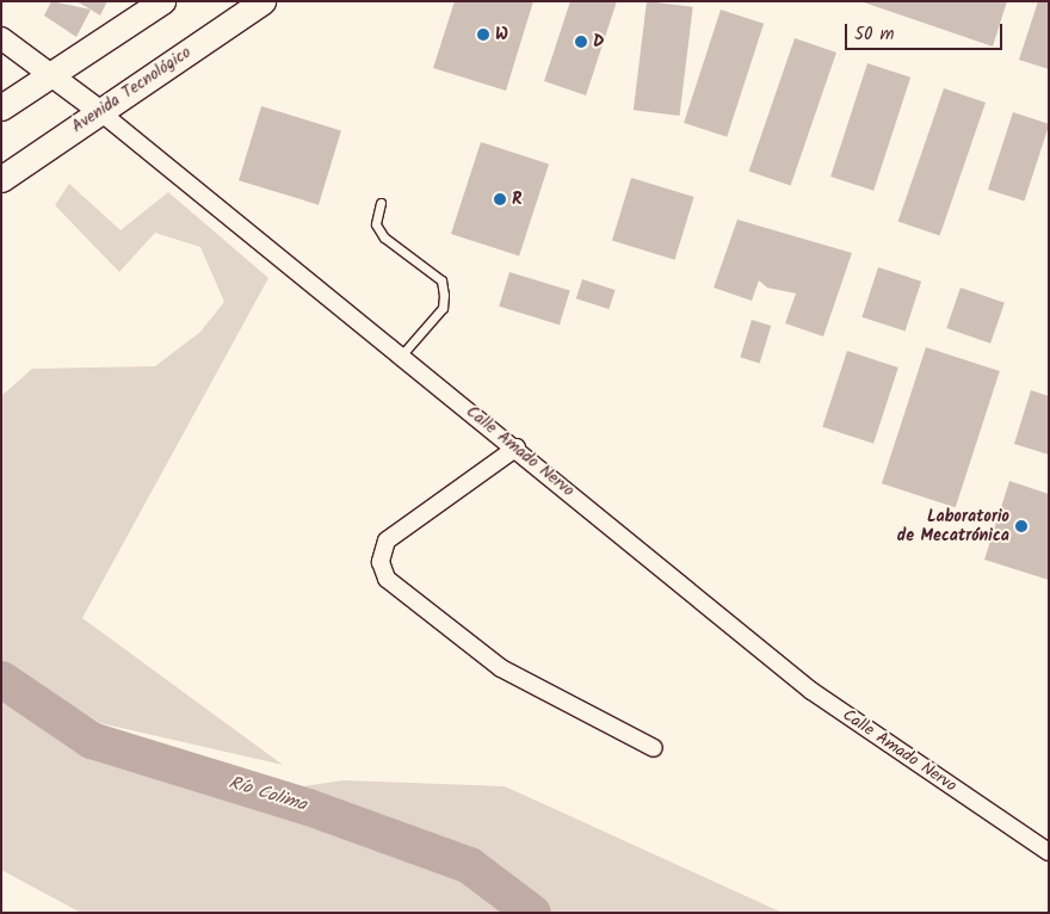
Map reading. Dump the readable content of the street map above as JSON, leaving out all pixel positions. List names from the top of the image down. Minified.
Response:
{"streets":{"main road":["Avenida Tecnológico"],"street":["Calle Amado Nervo"]},"crossings":[["Avenida Tecnológico","Calle Amado Nervo"]],"water":["Río Colima"],"places":["W","D","R","Laboratorio de Mecatrónica"],"scale_bar":"50 m"}
